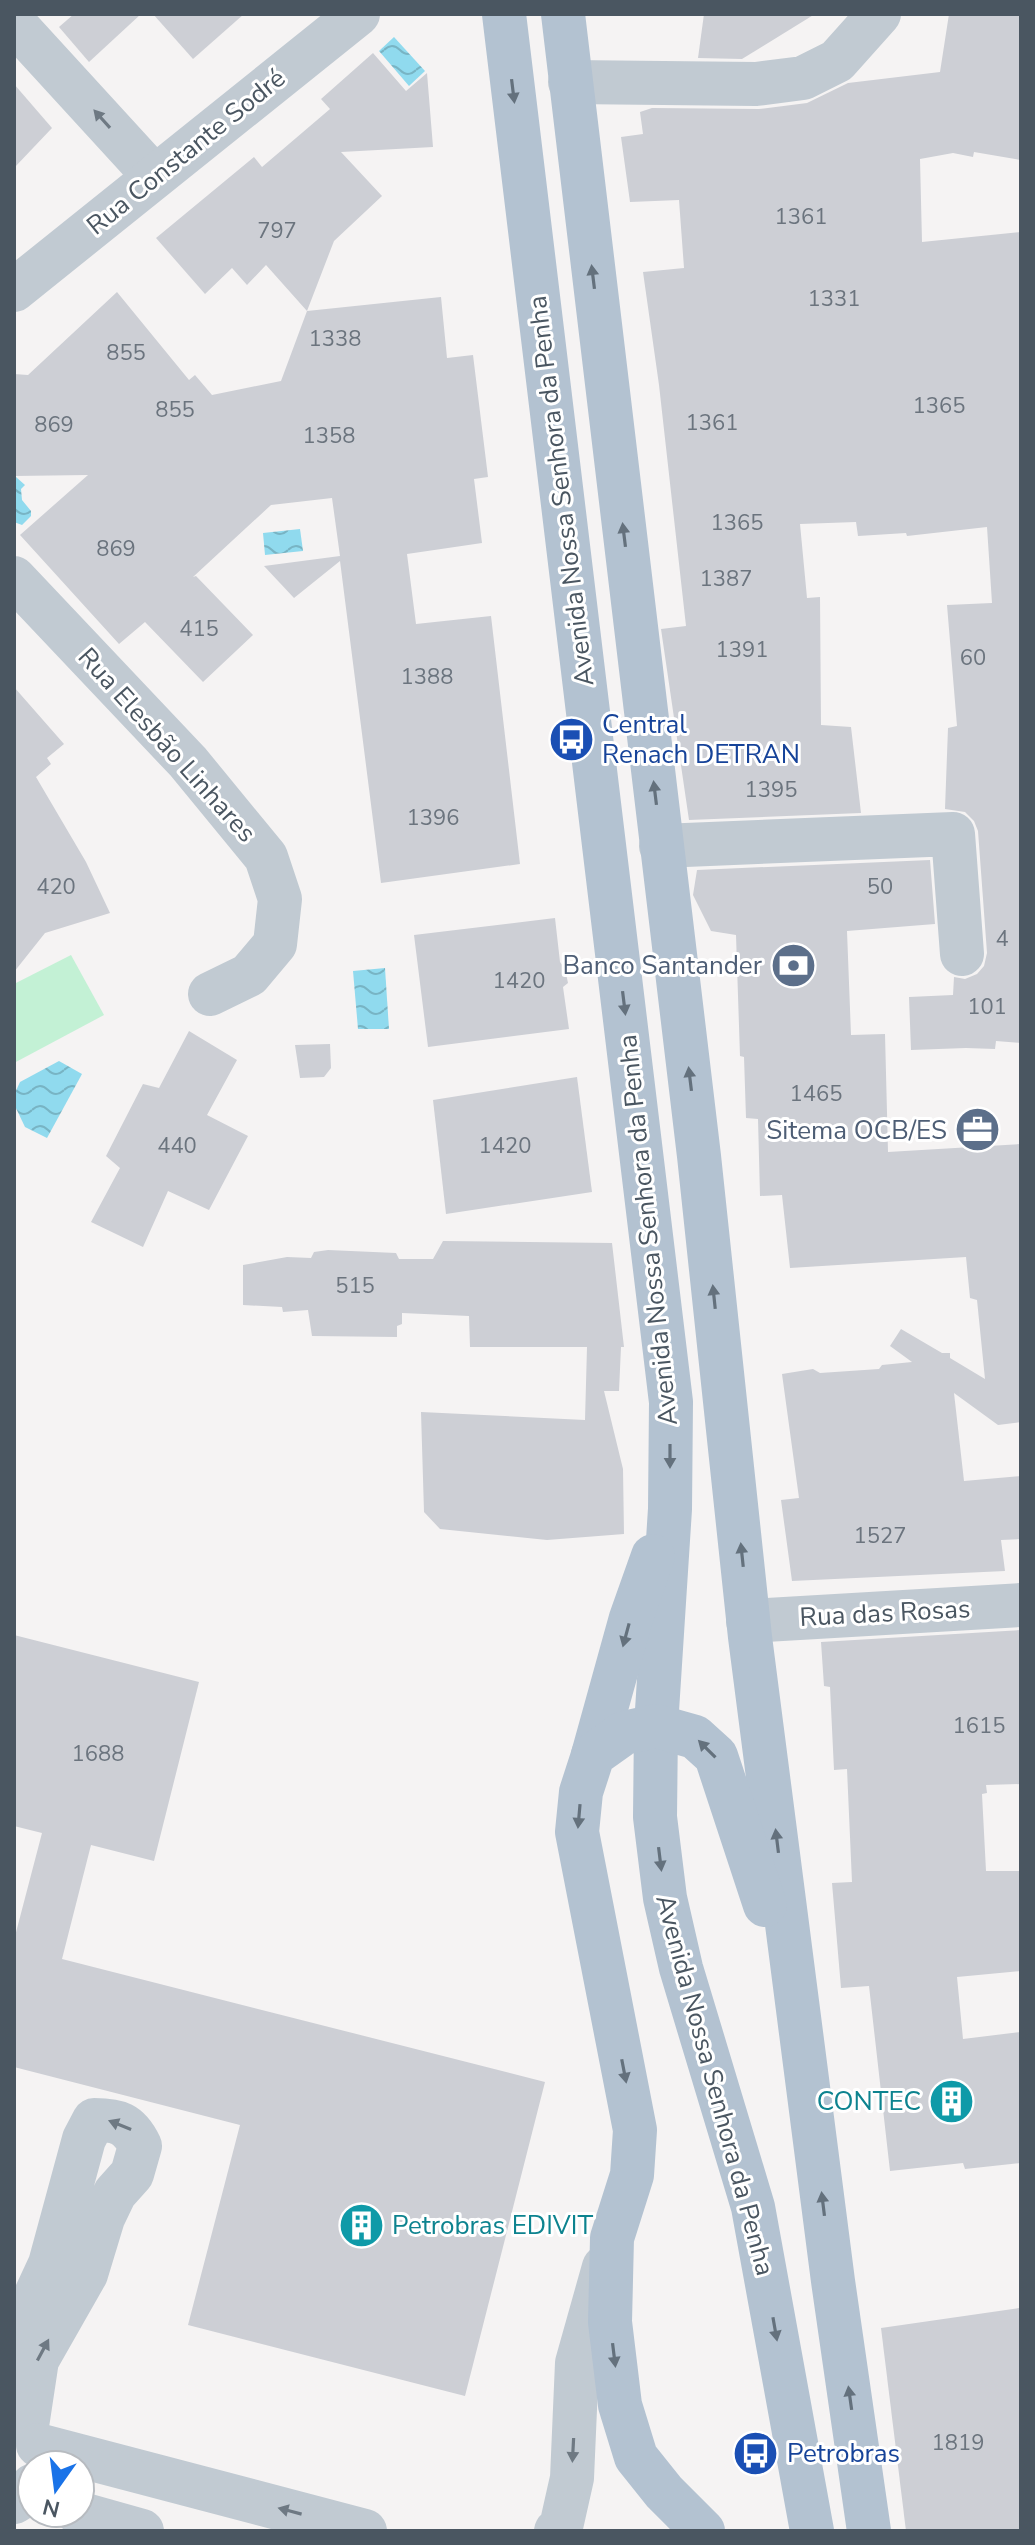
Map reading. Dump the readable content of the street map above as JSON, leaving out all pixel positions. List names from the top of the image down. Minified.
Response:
{"streets":{"main road":["Avenida Nossa Senhora da Penha"],"street":["Rua Constante Sodré","Rua Elesbão Linhares","Rua das Rosas"]},"places":{"bus stop":["Central Renach DETRAN","Petrobras"],"bank":["Banco Santander"],"office":["Sitema OCB/ES"],"building":["CONTEC","Petrobras EDIVIT"]},"house_numbers":["1361","797","1331","1338","855","1365","855","1361","869","1358","1365","869","1387","415","1391","60","1388","1395","1396","420","50","4","1420","101","1465","440","1420","515","1527","1615","1688","1819"],"north":"bottom"}
